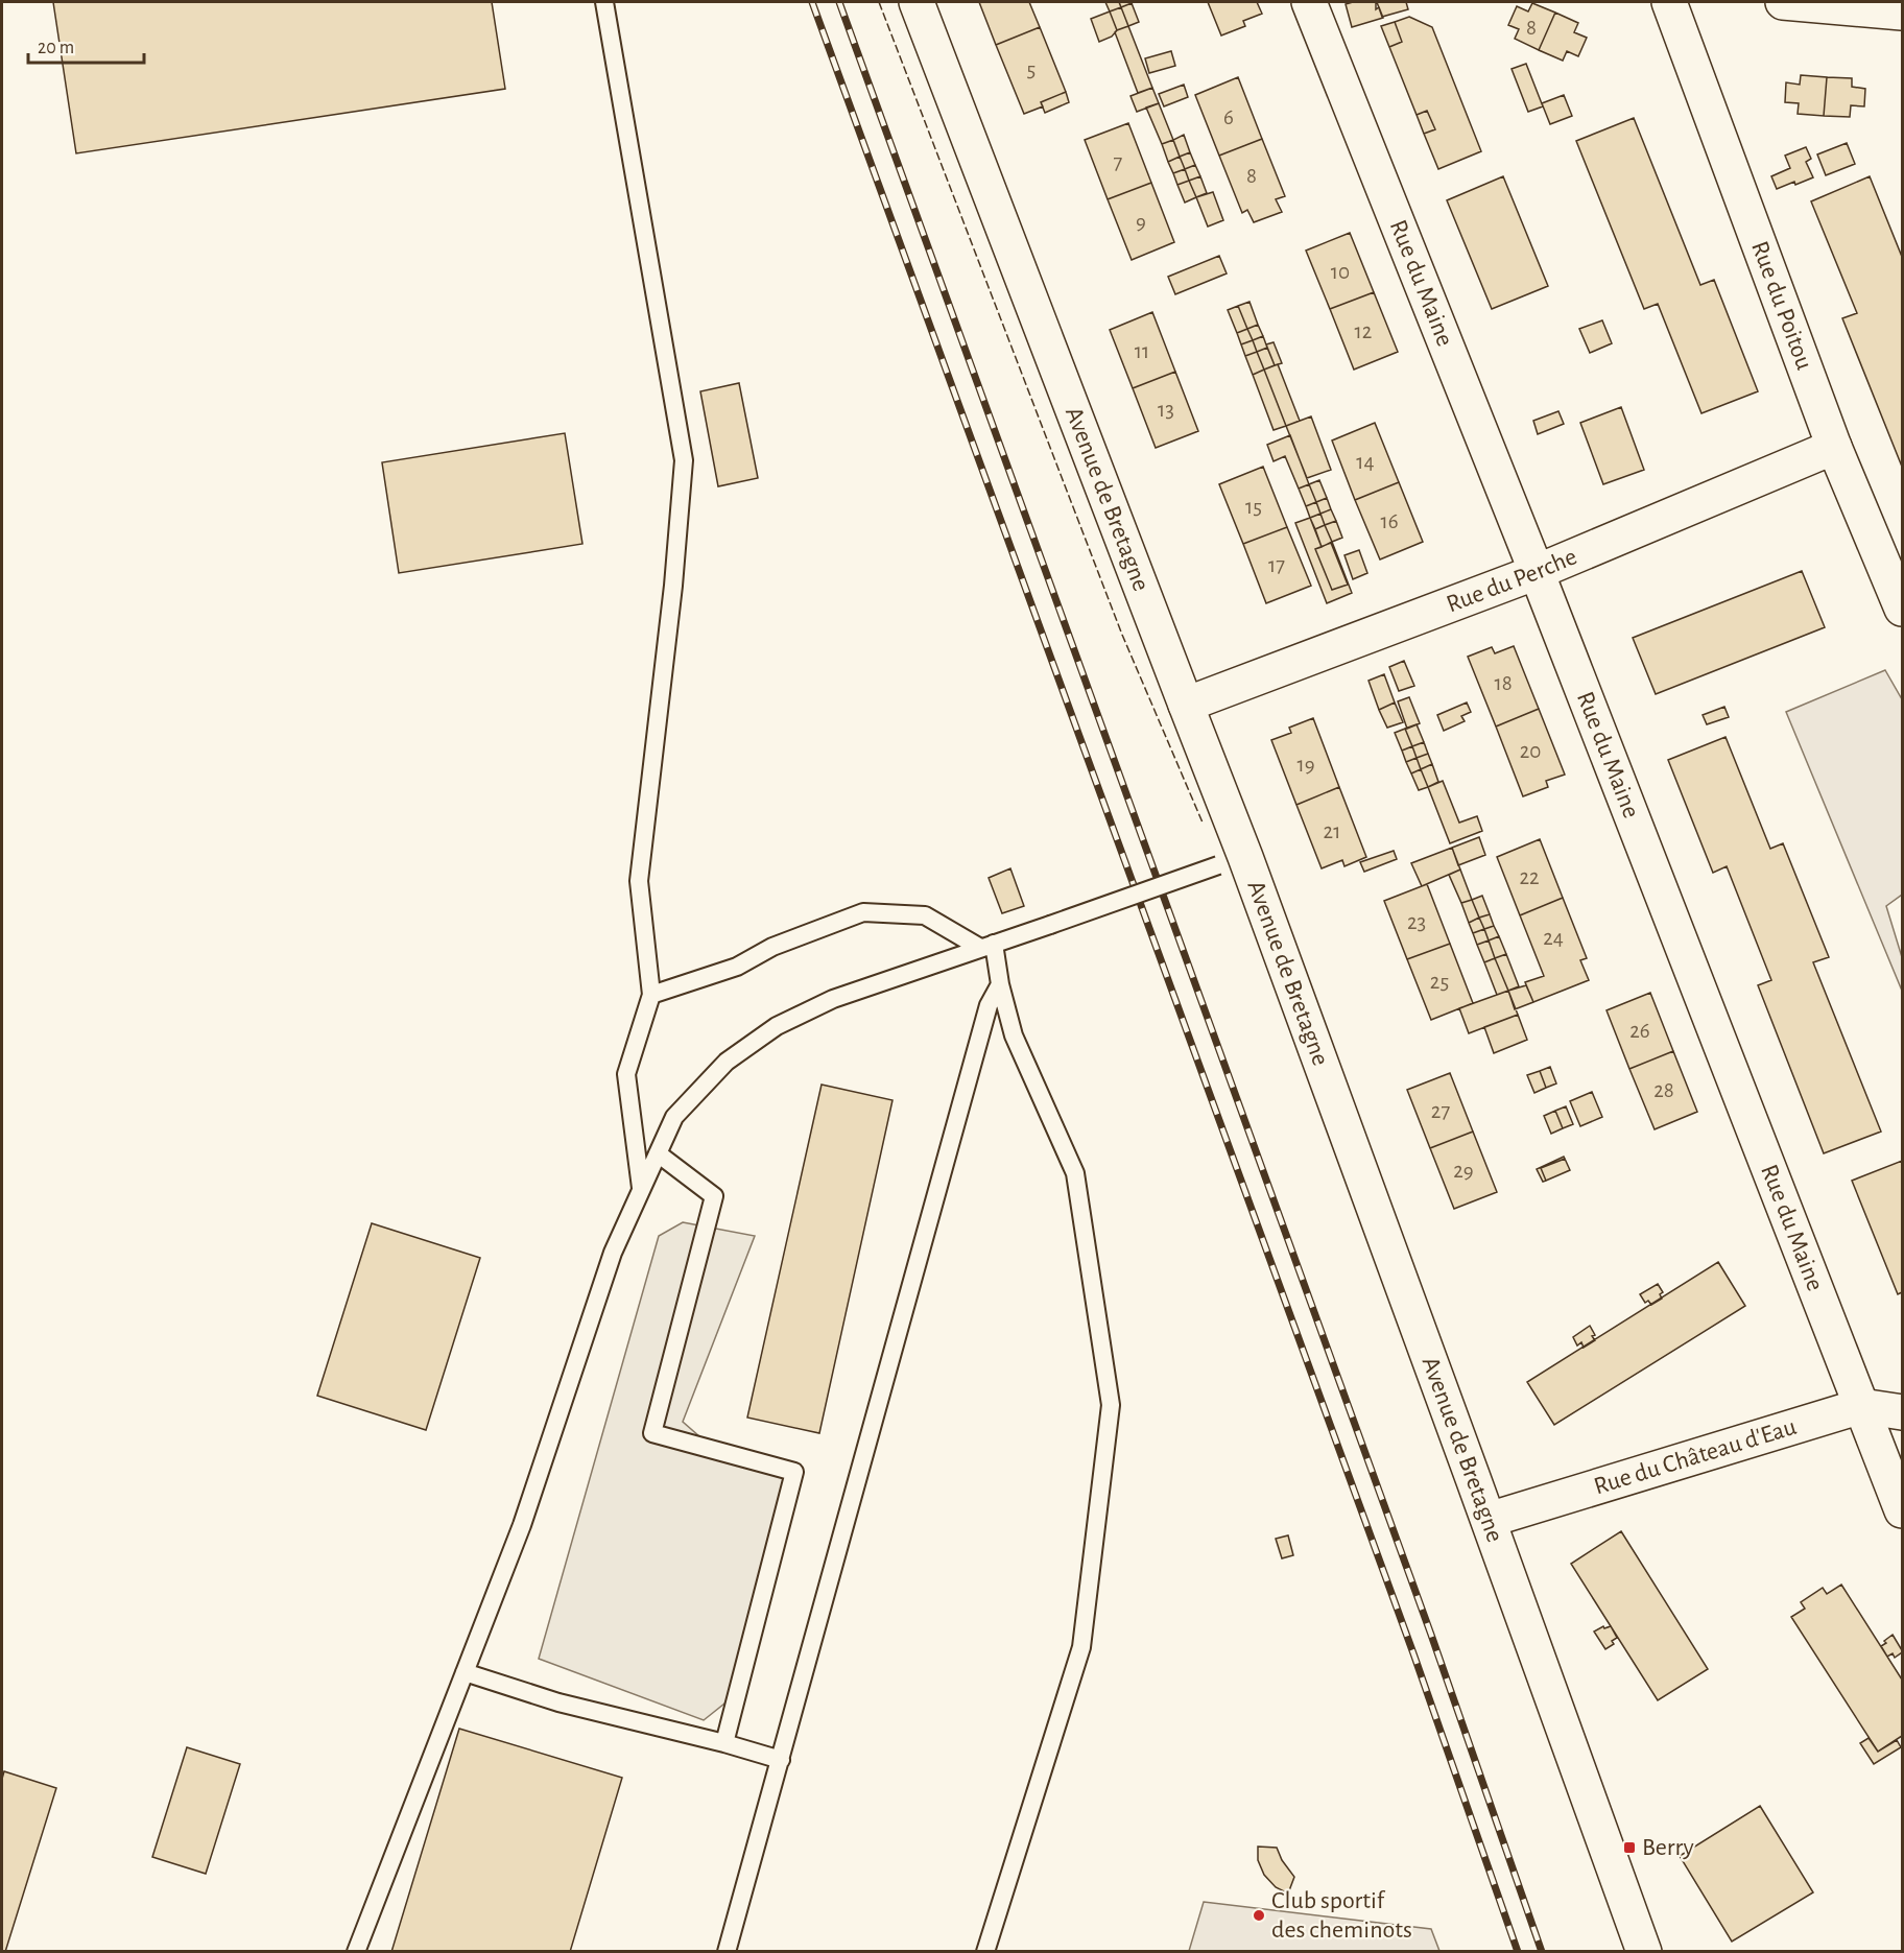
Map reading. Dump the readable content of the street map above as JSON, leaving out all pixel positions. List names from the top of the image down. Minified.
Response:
{"streets":{"street":["Rue du Maine","Rue du Poitou","Avenue de Bretagne","Rue du Perche","Rue du Château d'Eau"]},"crossings":[["Rue du Maine","Rue du Perche"],["Rue du Maine","Rue du Château d'Eau"],["Rue du Poitou","Rue du Perche"],["Avenue de Bretagne","Rue du Perche"],["Avenue de Bretagne","Rue du Château d'Eau"]],"places":{"transit":["Berry"],"other":["Club sportif des cheminots"]},"house_numbers":["8","5","6","7","8","9","10","12","11","13","14","15","16","17","18","20","19","21","22","23","24","25","26","28","27","29"],"scale_bar":"20 m"}
